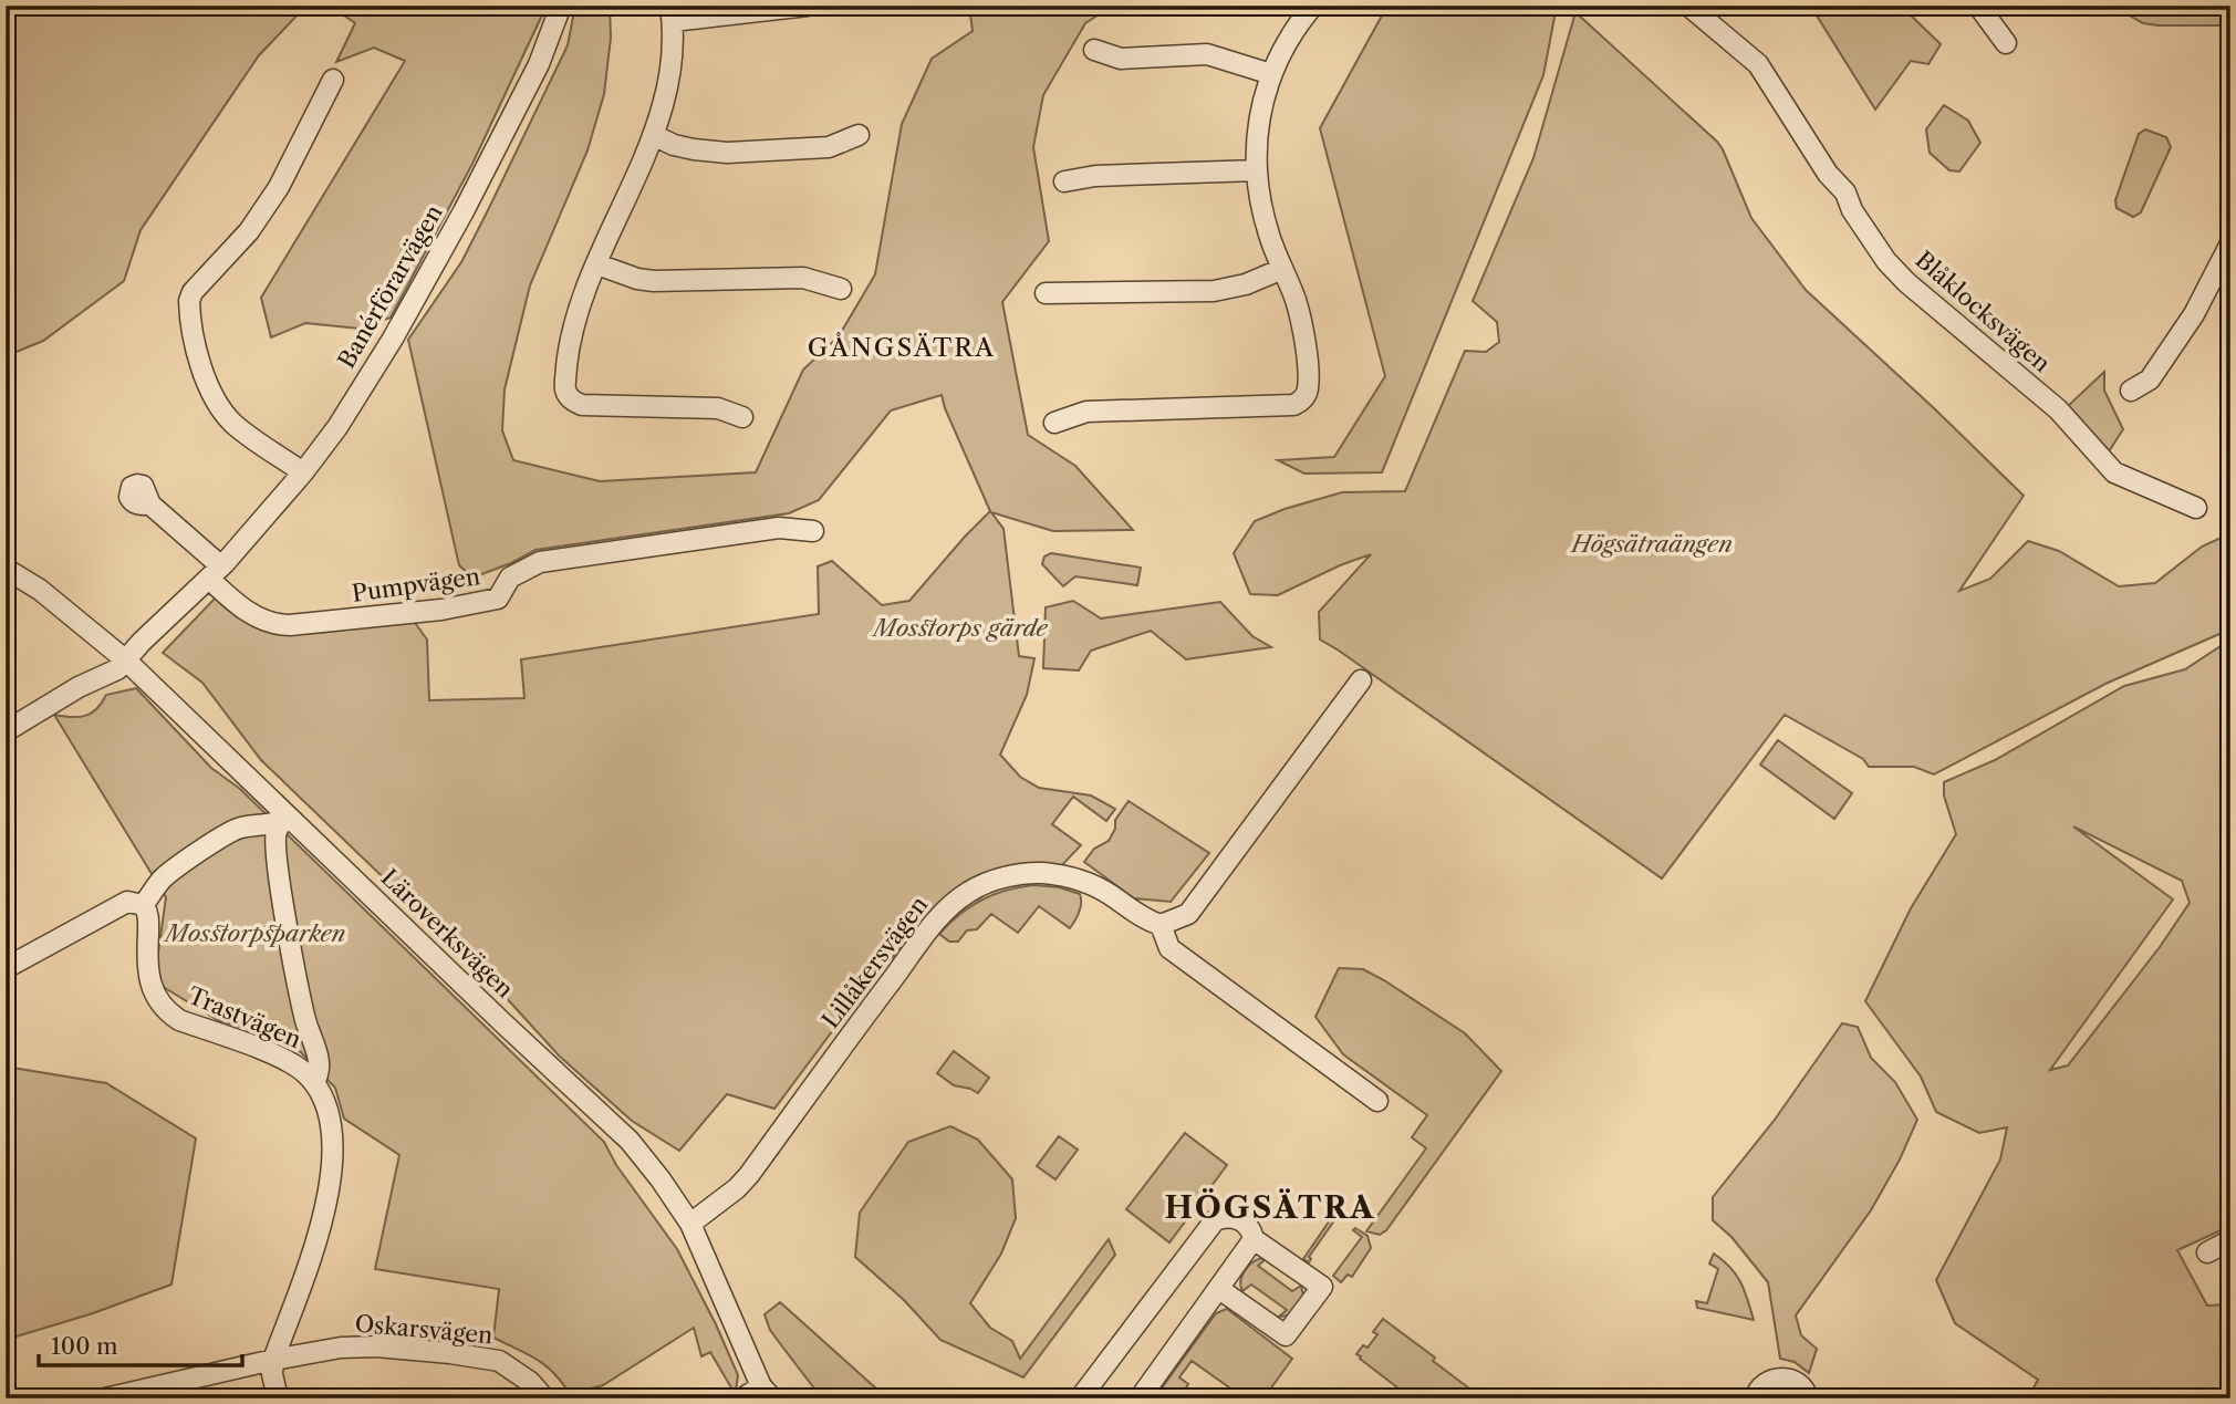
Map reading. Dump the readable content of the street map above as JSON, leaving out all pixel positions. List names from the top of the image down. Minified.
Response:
{"streets":{"street":["Banérförarvägen","Blåklocksvägen","Pumpvägen","Läroverksvägen","Lillåkersvägen","Trastvägen","Oskarsvägen"]},"crossings":[["Banérförarvägen","Pumpvägen"],["Banérförarvägen","Läroverksvägen"],["Läroverksvägen","Lillåkersvägen"],["Trastvägen","Oskarsvägen"]],"districts":["GÅNGSÄTRA","HÖGSÄTRA"],"parks":["Högsätraängen","Mosstorps gärde","Mosstorpsparken"],"scale_bar":"100 m"}
